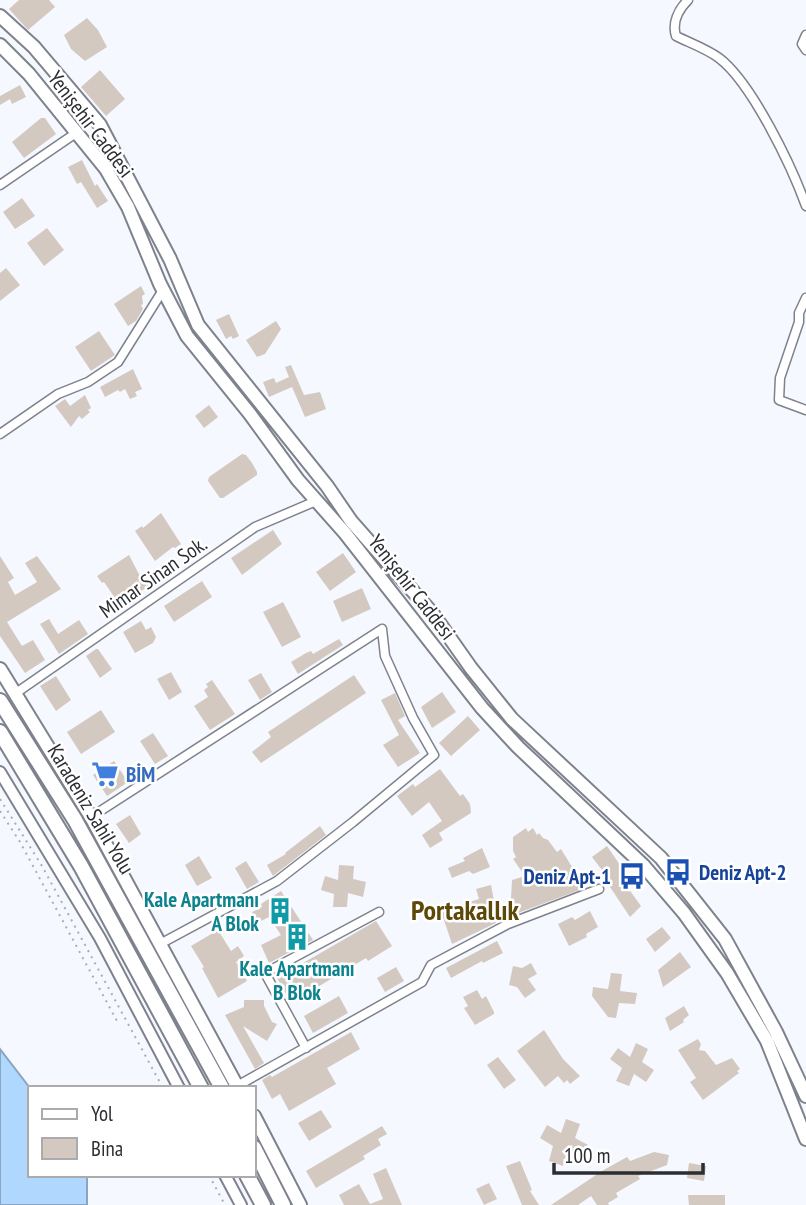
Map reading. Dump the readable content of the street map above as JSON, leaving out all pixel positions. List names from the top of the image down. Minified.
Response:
{"streets":{"highway":["Karadeniz Sahil Yolu"],"main road":["Yenişehir Caddesi"],"street":["Mimar Sinan Sok."]},"crossings":[["Yenişehir Caddesi","Mimar Sinan Sok."]],"districts":["Portakallık"],"places":{"supermarket":["BİM"],"bus stop":["Deniz Apt-2","Deniz Apt-1"],"building":["Kale Apartmanı A Blok","Kale Apartmanı B Blok"]},"legend":["Yol","Bina"],"scale_bar":"100 m"}
